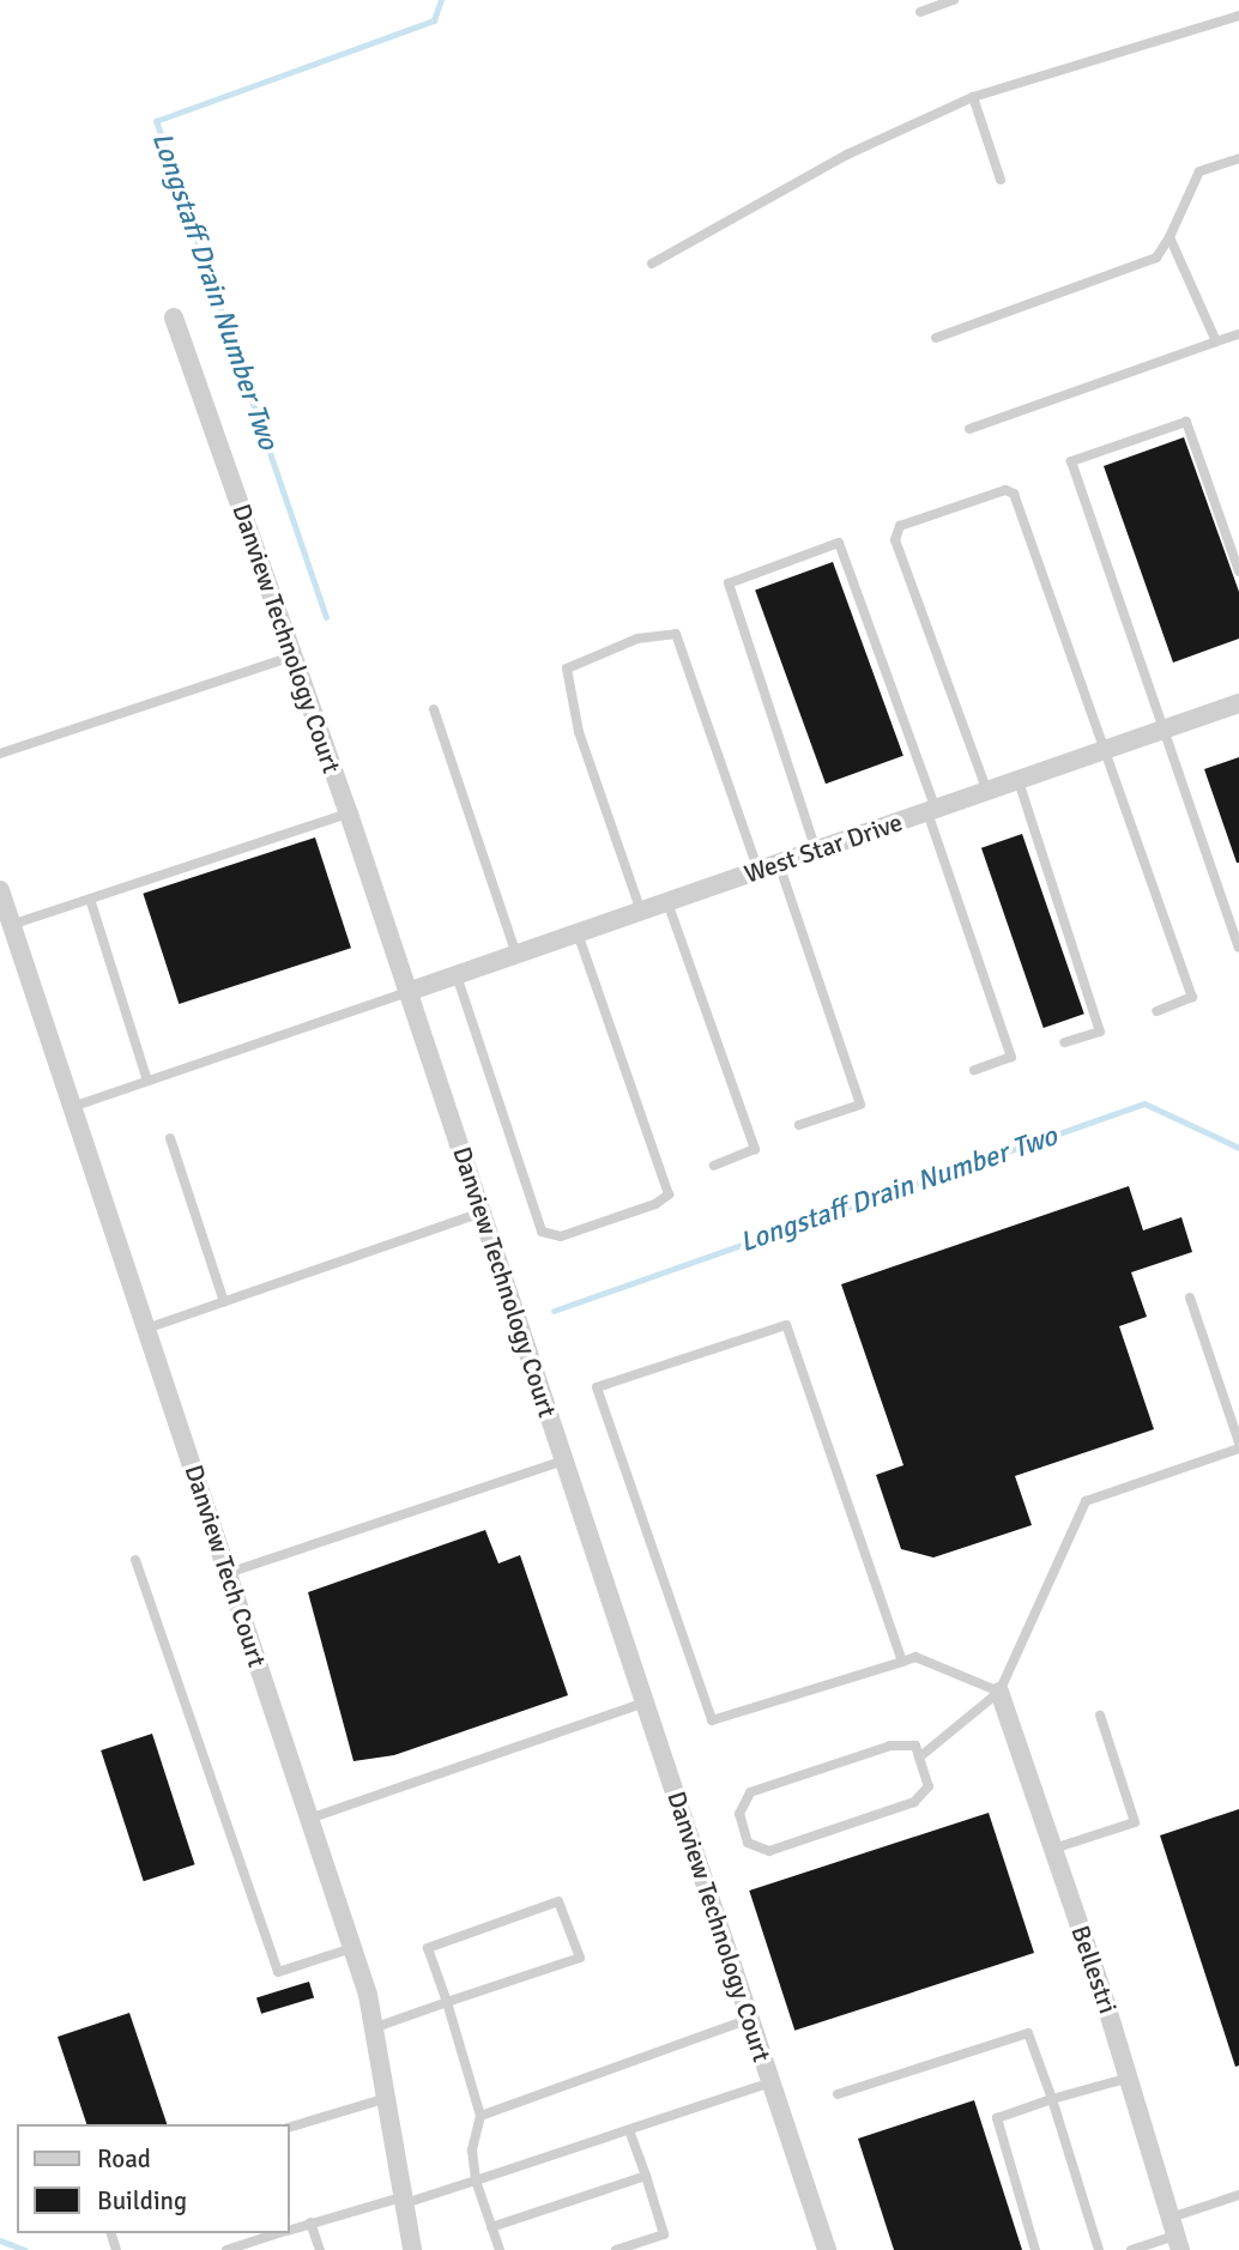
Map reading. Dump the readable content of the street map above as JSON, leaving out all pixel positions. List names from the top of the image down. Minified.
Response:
{"streets":{"street":["Danview Technology Court","West Star Drive","Danview Tech Court","Bellestri"]},"crossings":[["Danview Technology Court","West Star Drive"]],"water":["Longstaff Drain Number Two"],"legend":["Road","Building"]}
